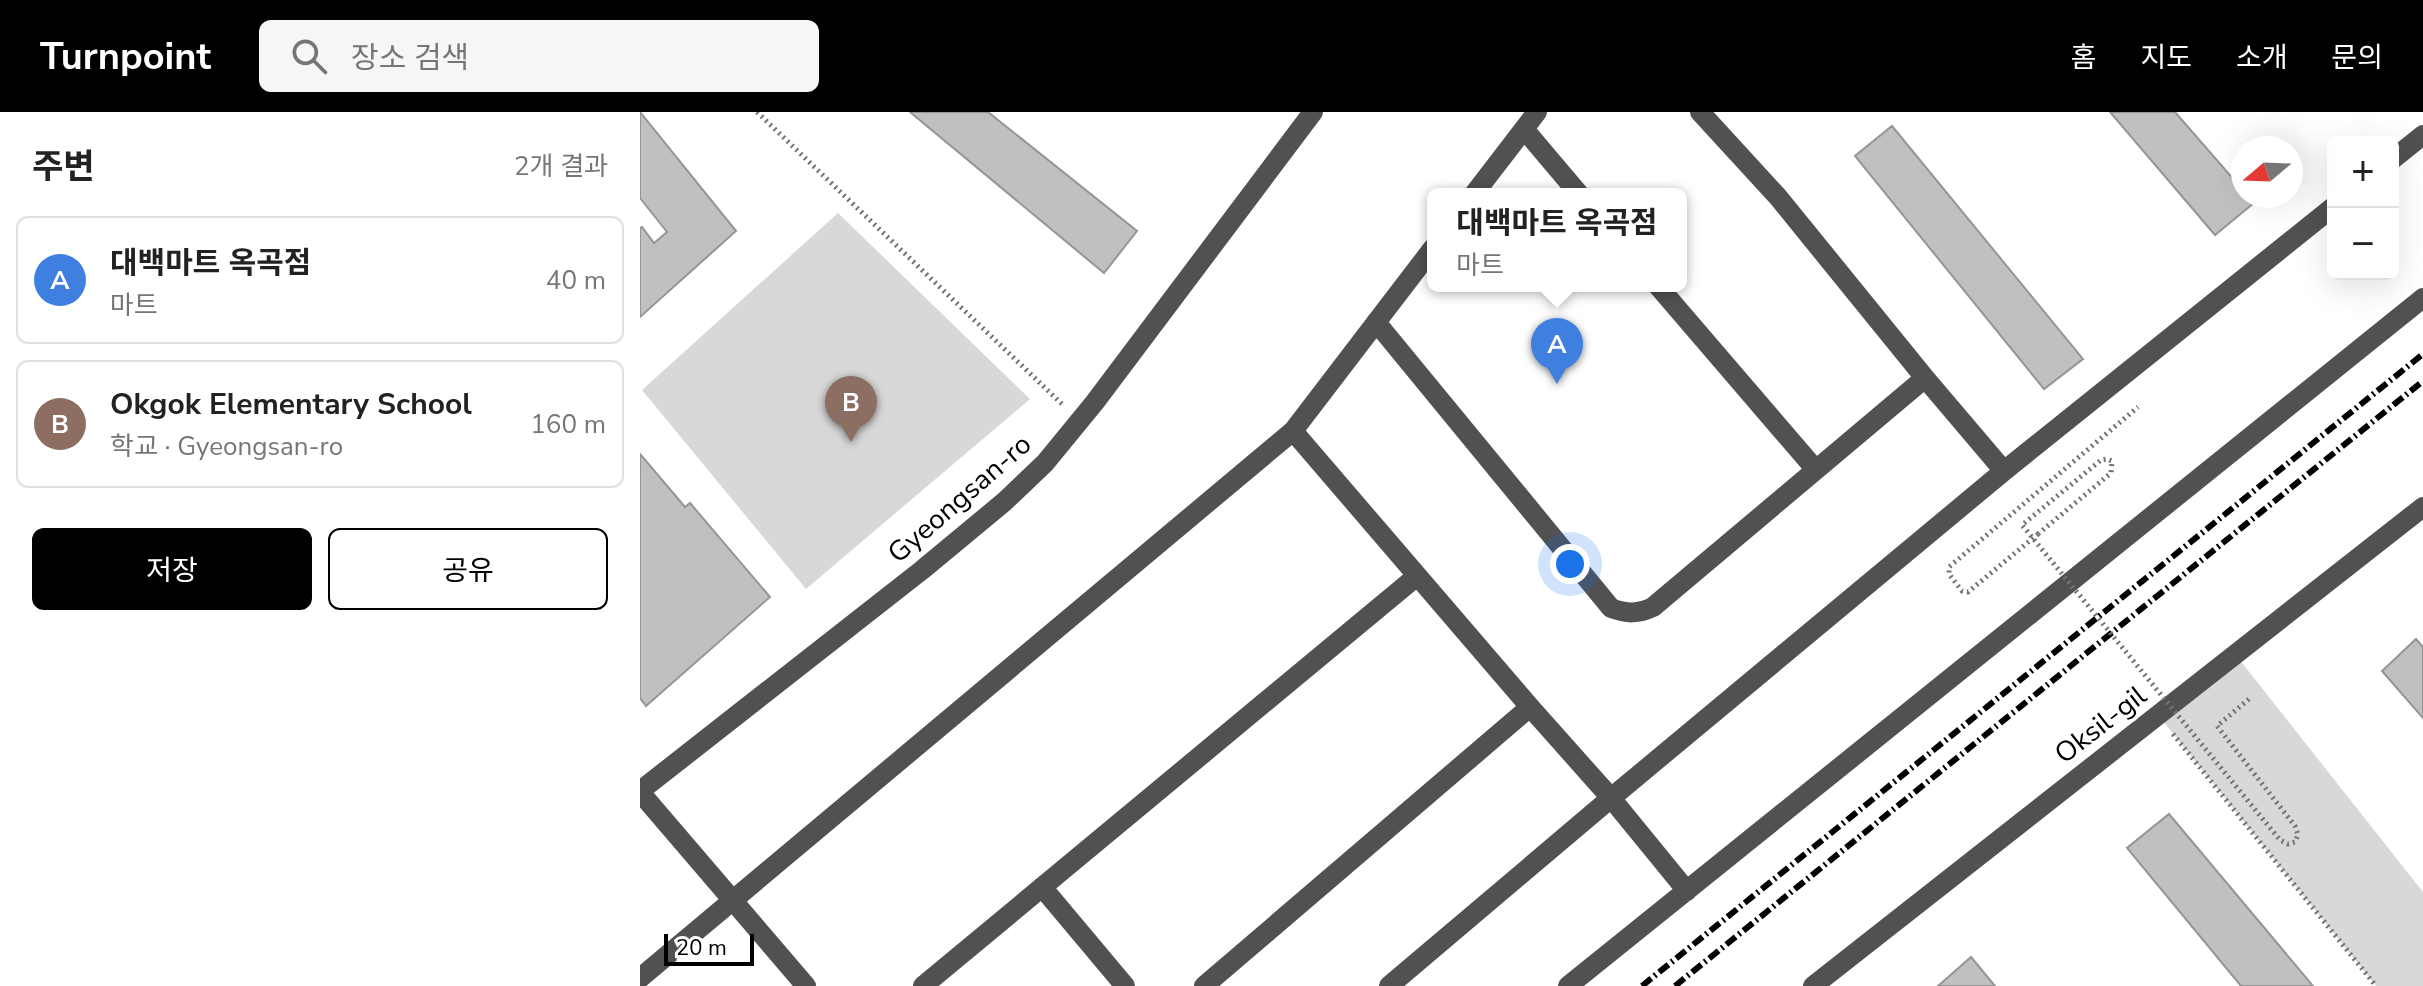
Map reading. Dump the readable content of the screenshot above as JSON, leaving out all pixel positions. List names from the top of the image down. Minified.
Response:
{"streets":{"street":["Gyeongsan-ro","Oksil-gil"]},"scale_bar":"20 m","north":"left","page":{"header":"Turnpoint","search":"장소 검색","nav":["홈","지도","소개","문의"],"heading":["주변","2개 결과"],"map_buttons":["+","−"],"popup":["대백마트 옥곡점","마트"],"list":[{"mark":"A","name":"대백마트 옥곡점","note":"마트","value":"40 m"},{"mark":"B","name":"Okgok Elementary School","note":"학교 · Gyeongsan-ro","value":"160 m"}],"pins":["A","B"],"buttons":["저장","공유"],"scale":"20 m"}}
